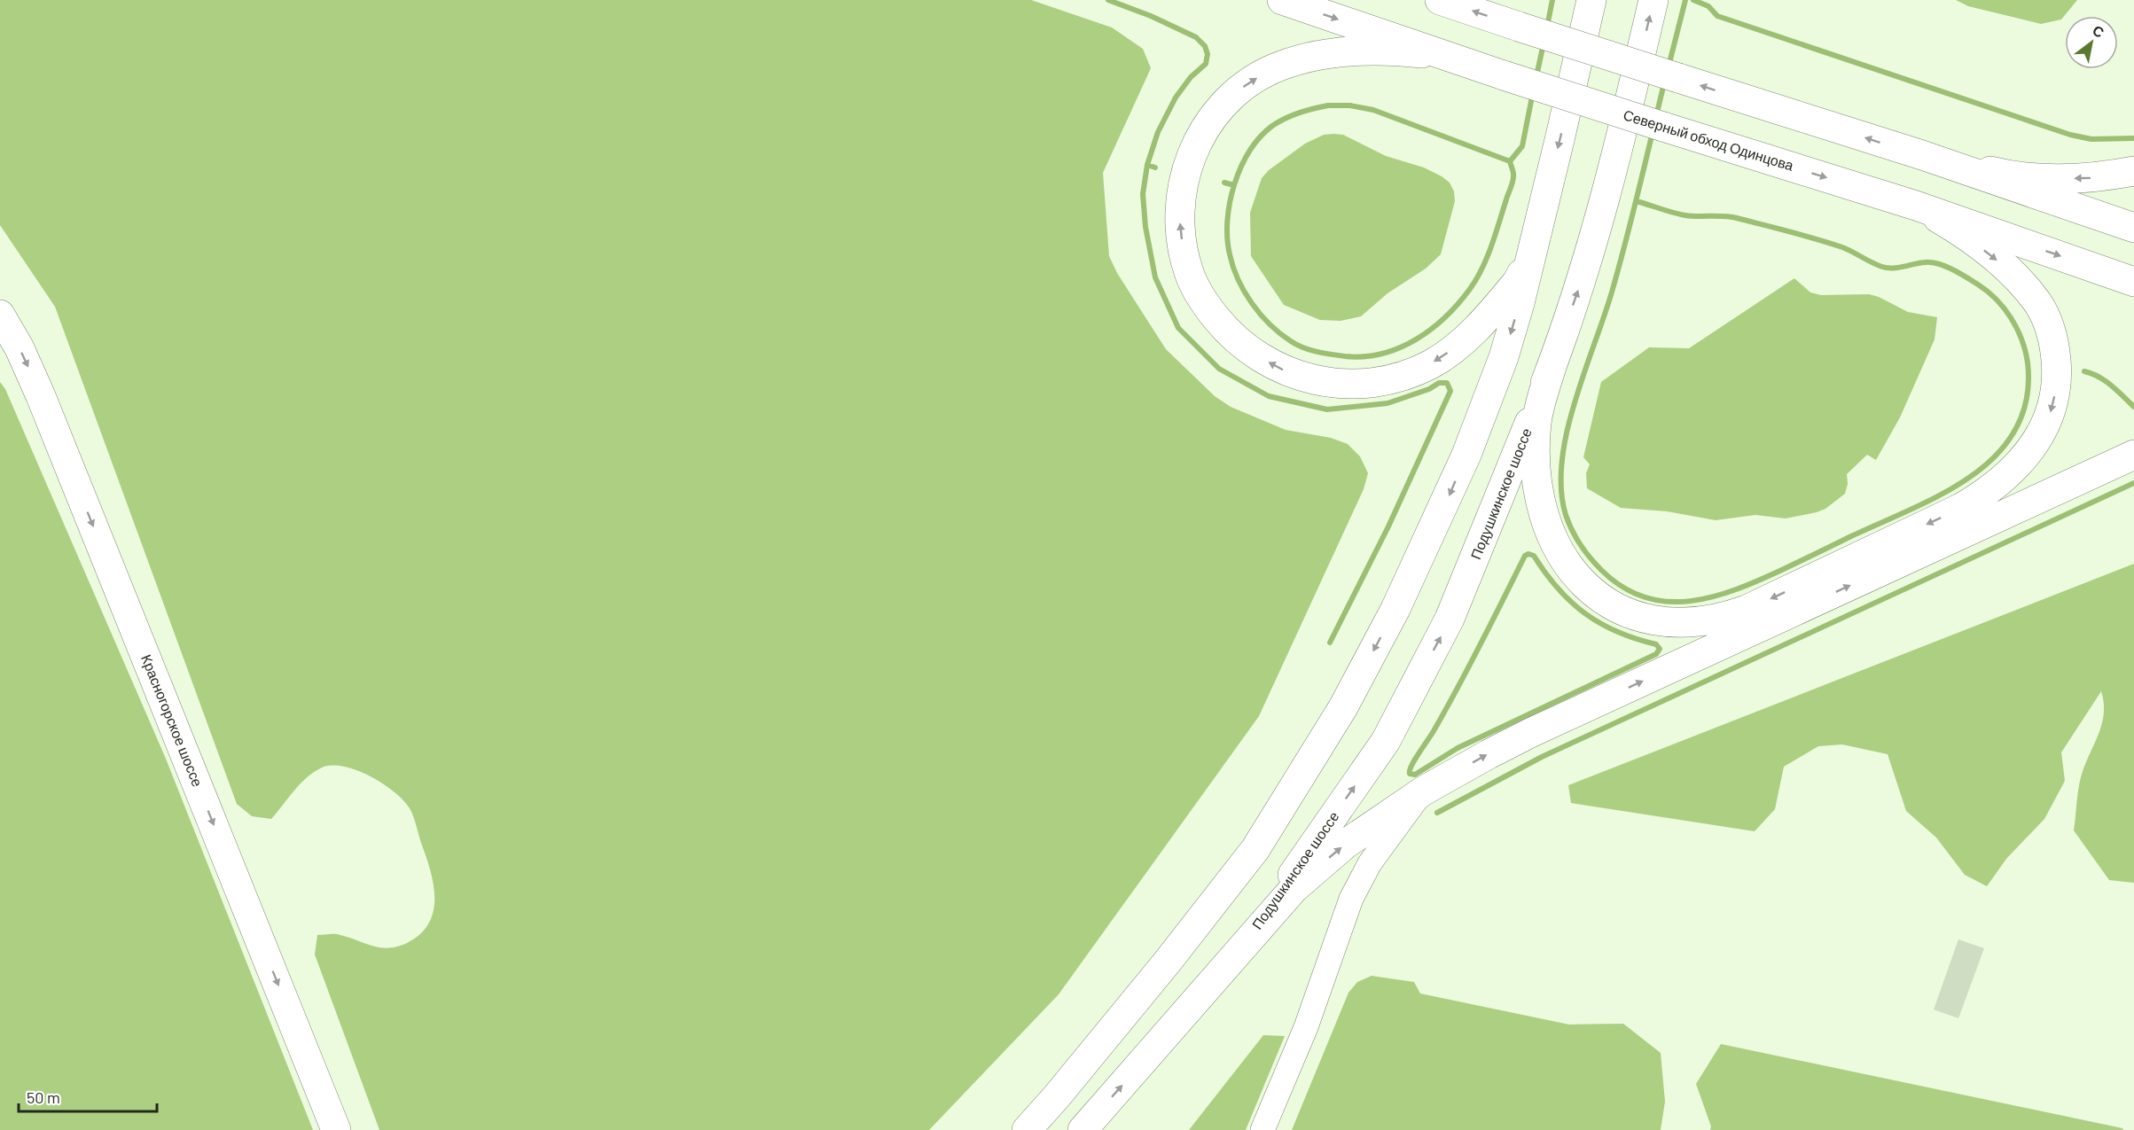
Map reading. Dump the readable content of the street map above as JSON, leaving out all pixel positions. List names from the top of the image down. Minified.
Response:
{"streets":{"main road":["Северный обход Одинцова","Подушкинское шоссе","Красногорское шоссе"]},"one_way":["Красногорское шоссе"],"scale_bar":"50 m","north":"top right"}
